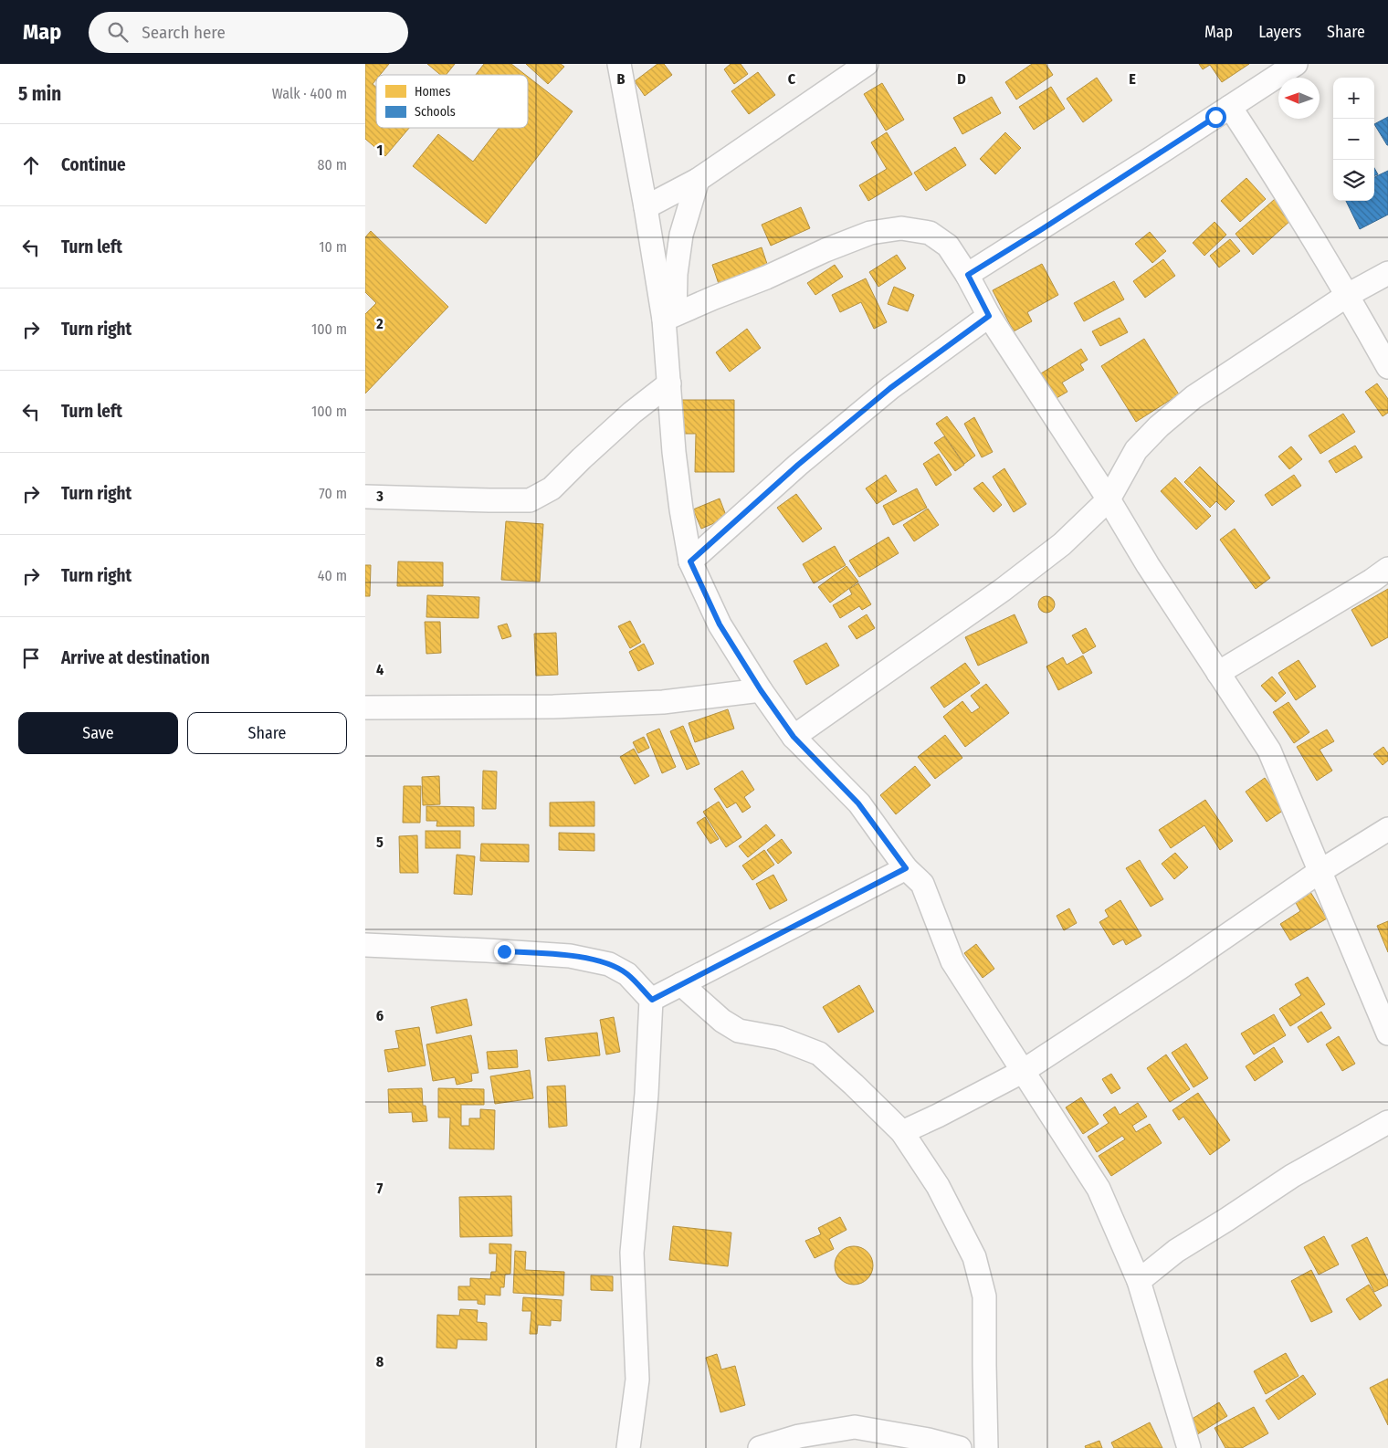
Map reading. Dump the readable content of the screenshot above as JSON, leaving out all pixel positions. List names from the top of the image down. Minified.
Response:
{"legend":["Homes","Schools"],"north":"left","page":{"header":"Map","search":"Search here","nav":["Map","Layers","Share"],"heading":["5 min","Walk · 400 m"],"map_buttons":["+","−"],"list":[["Continue","80 m"],["Turn left","10 m"],["Turn right","100 m"],["Turn left","100 m"],["Turn right","70 m"],["Turn right","40 m"],"Arrive at destination"],"buttons":["Save","Share"]},"grid":{"columns":["B","C","D","E"],"rows":["1","2","3","4","5","6","7","8"]}}
